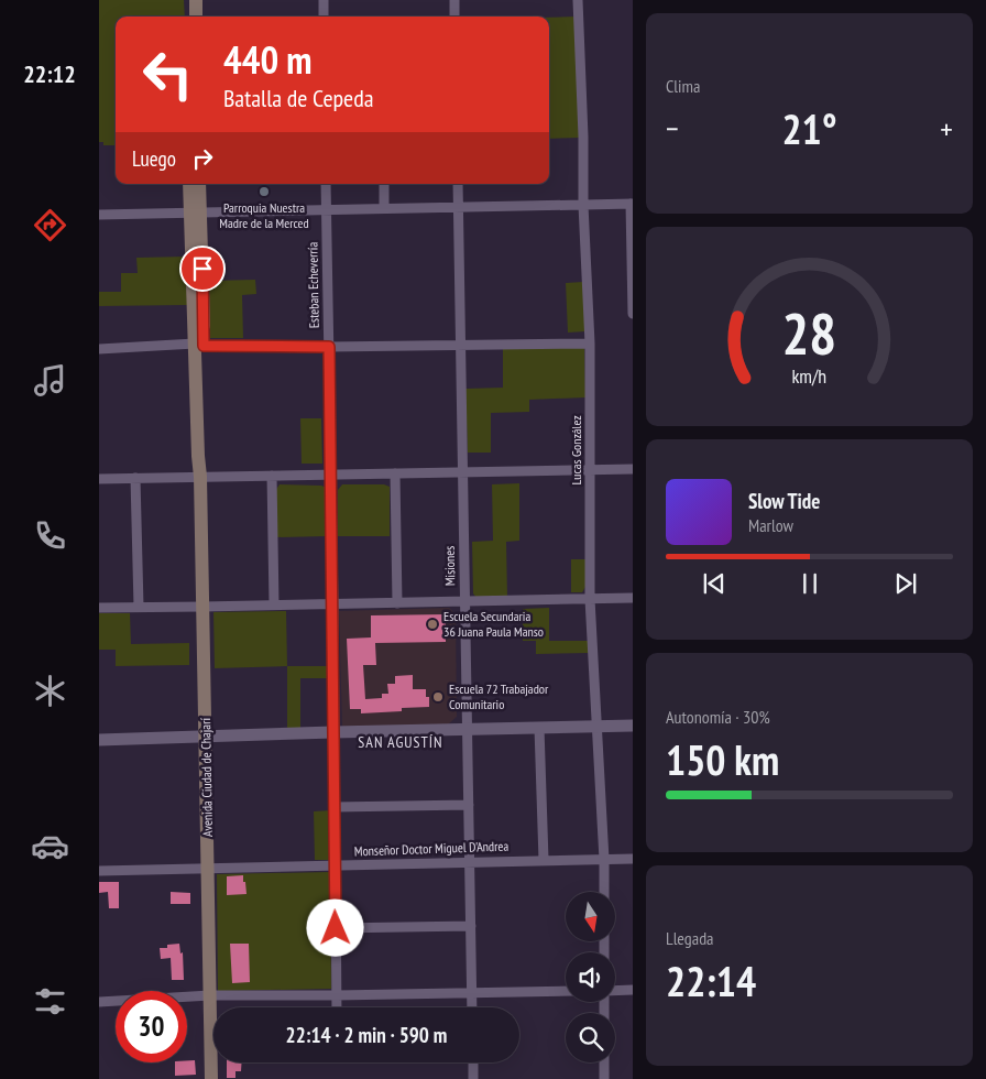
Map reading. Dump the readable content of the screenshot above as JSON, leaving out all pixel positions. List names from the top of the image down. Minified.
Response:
{"streets":{"main road":["Avenida Ciudad de Chajarí"],"street":["Esteban Echeverría","Lucas González","Misiones","Monseñor Doctor Miguel D'Andrea"]},"crossings":[["Esteban Echeverría","Monseñor Doctor Miguel D'Andrea"],["Lucas González","Monseñor Doctor Miguel D'Andrea"],["Misiones","Monseñor Doctor Miguel D'Andrea"],["Avenida Ciudad de Chajarí","Monseñor Doctor Miguel D'Andrea"]],"districts":["SAN AGUSTÍN"],"places":["Parroquia Nuestra Madre de la Merced","Escuela Secundaria 36 Juana Paula Manso","Escuela 72 Trabajador Comunitario"],"north":"bottom","page":{"tabs":"22:12","tile":["Clima",["Autonomía · 30%","150 km"],["Llegada","22:14"]],"turn":["440 m","Batalla de Cepeda"],"heat":["−","21°","+"],"then":"Luego","song":["Slow Tide","Marlow"],"limit":"30","trip":"22:14 · 2 min · 590 m","gauge":["28","km/h"]}}
